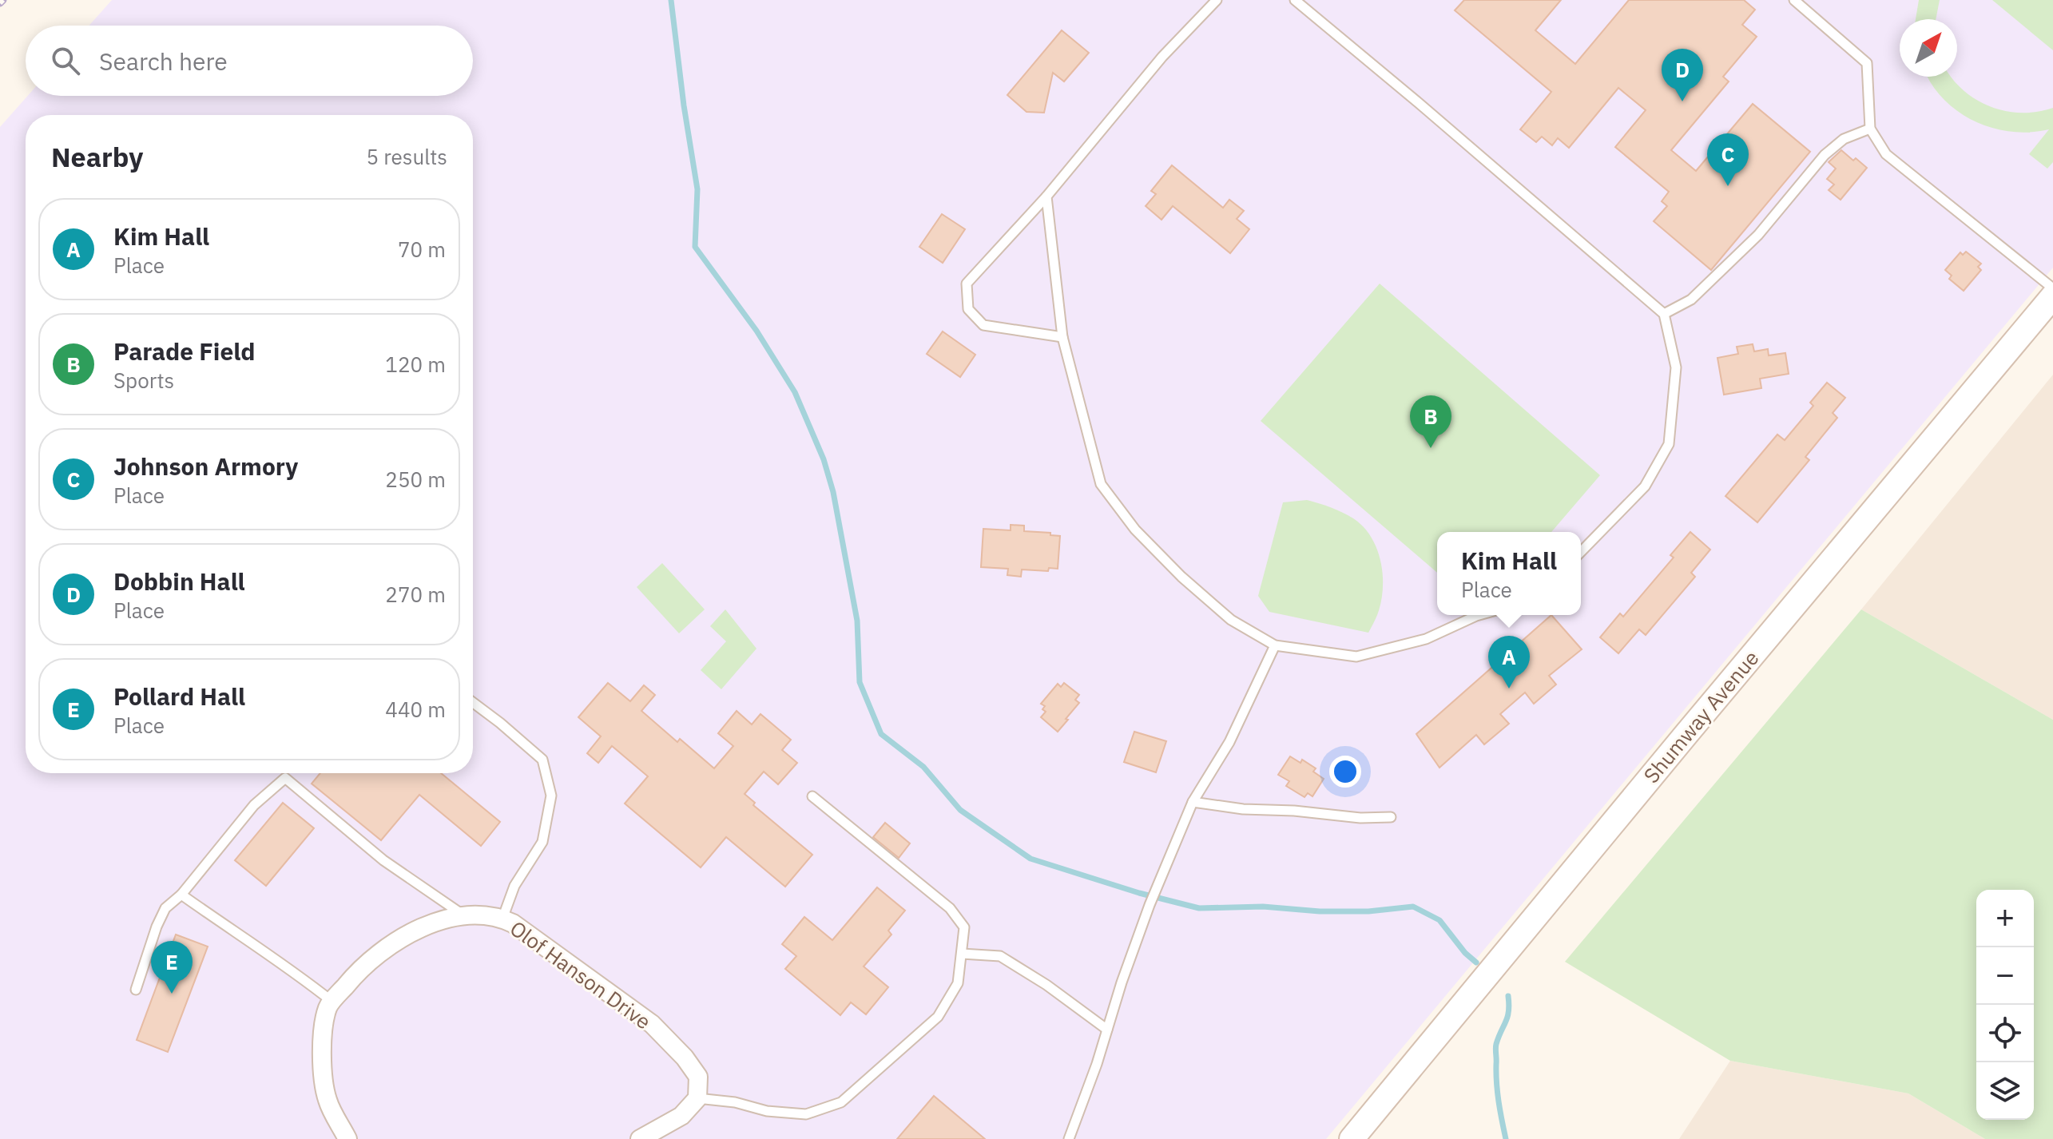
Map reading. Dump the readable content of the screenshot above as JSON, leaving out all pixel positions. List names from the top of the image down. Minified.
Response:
{"streets":{"street":["Shumway Avenue","Olof Hanson Drive"]},"north":"top right","page":{"search":"Search here","pins":["D","C","B","A","E"],"heading":["Nearby","5 results"],"list":[{"mark":"A","name":"Kim Hall","note":"Place","value":"70 m"},{"mark":"B","name":"Parade Field","note":"Sports","value":"120 m"},{"mark":"C","name":"Johnson Armory","note":"Place","value":"250 m"},{"mark":"D","name":"Dobbin Hall","note":"Place","value":"270 m"},{"mark":"E","name":"Pollard Hall","note":"Place","value":"440 m"}],"popup":["Kim Hall","Place"],"map_buttons":["+","−"]}}
